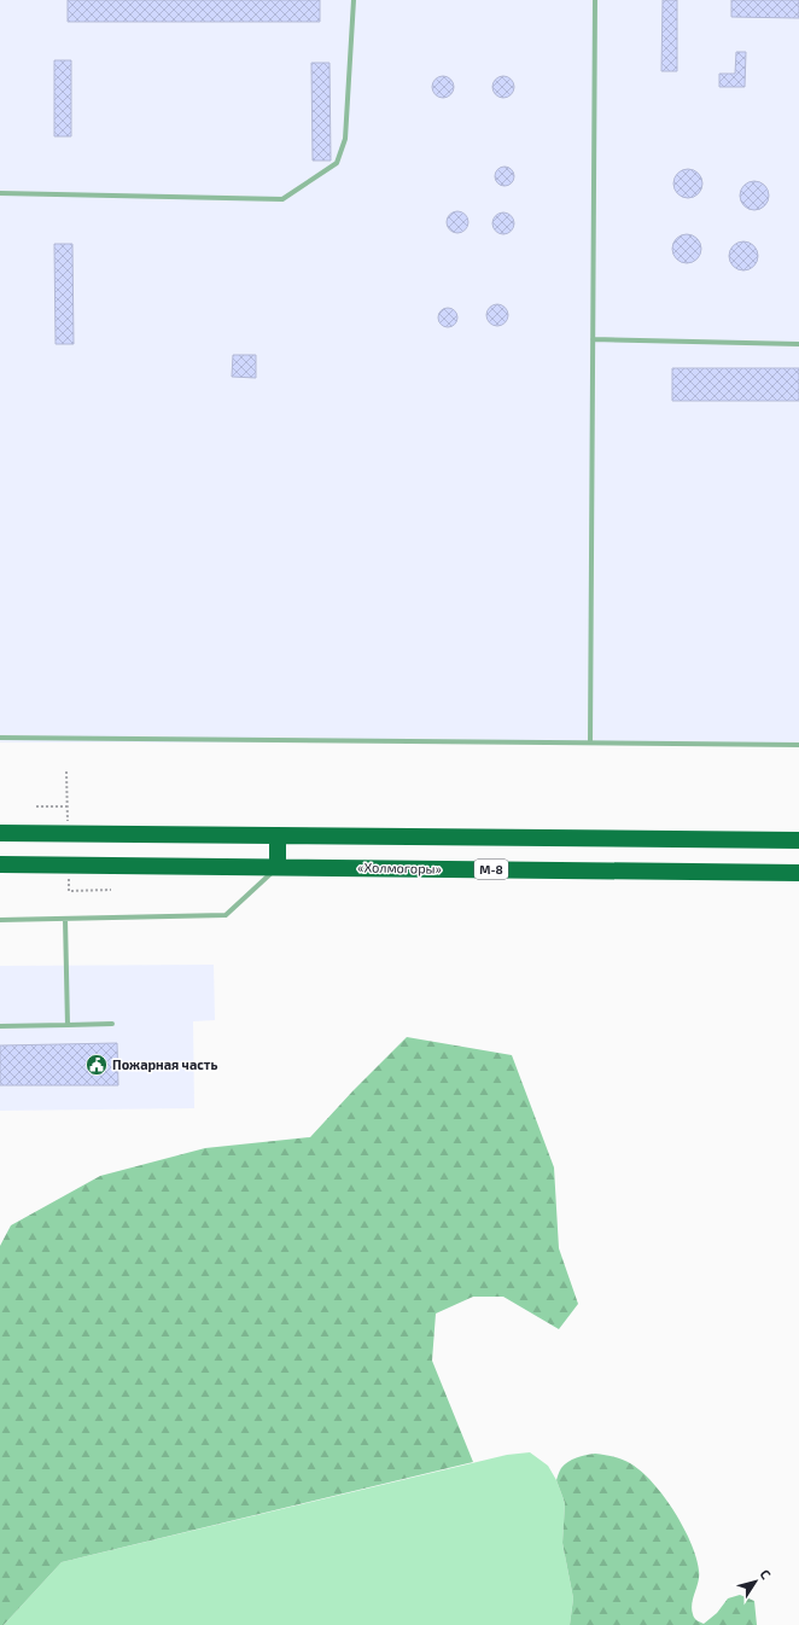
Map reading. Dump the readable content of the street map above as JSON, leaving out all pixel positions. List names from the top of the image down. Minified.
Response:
{"streets":{"highway":["«Холмогоры»","М-8"]},"places":{"public building":["Пожарная часть"]},"north":"top right"}
